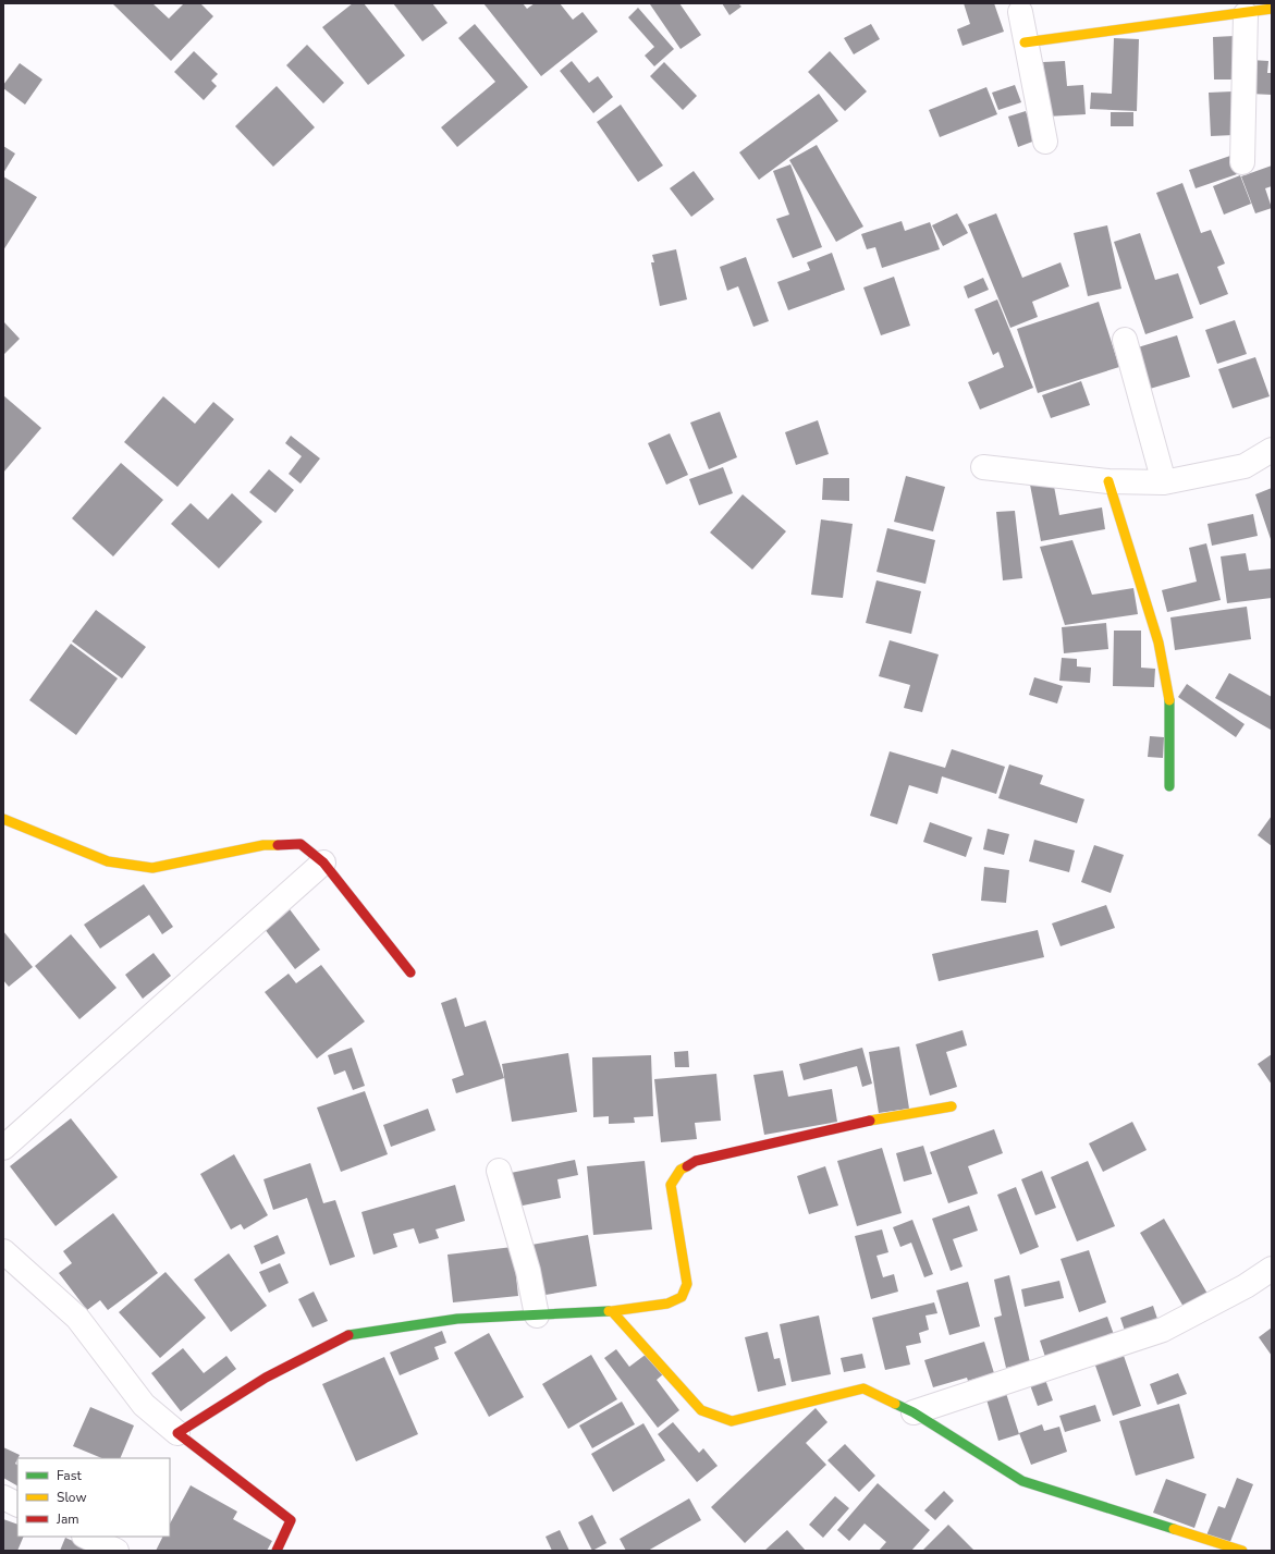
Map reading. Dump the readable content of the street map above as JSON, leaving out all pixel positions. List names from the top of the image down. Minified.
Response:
{"legend":["Fast","Slow","Jam"]}
